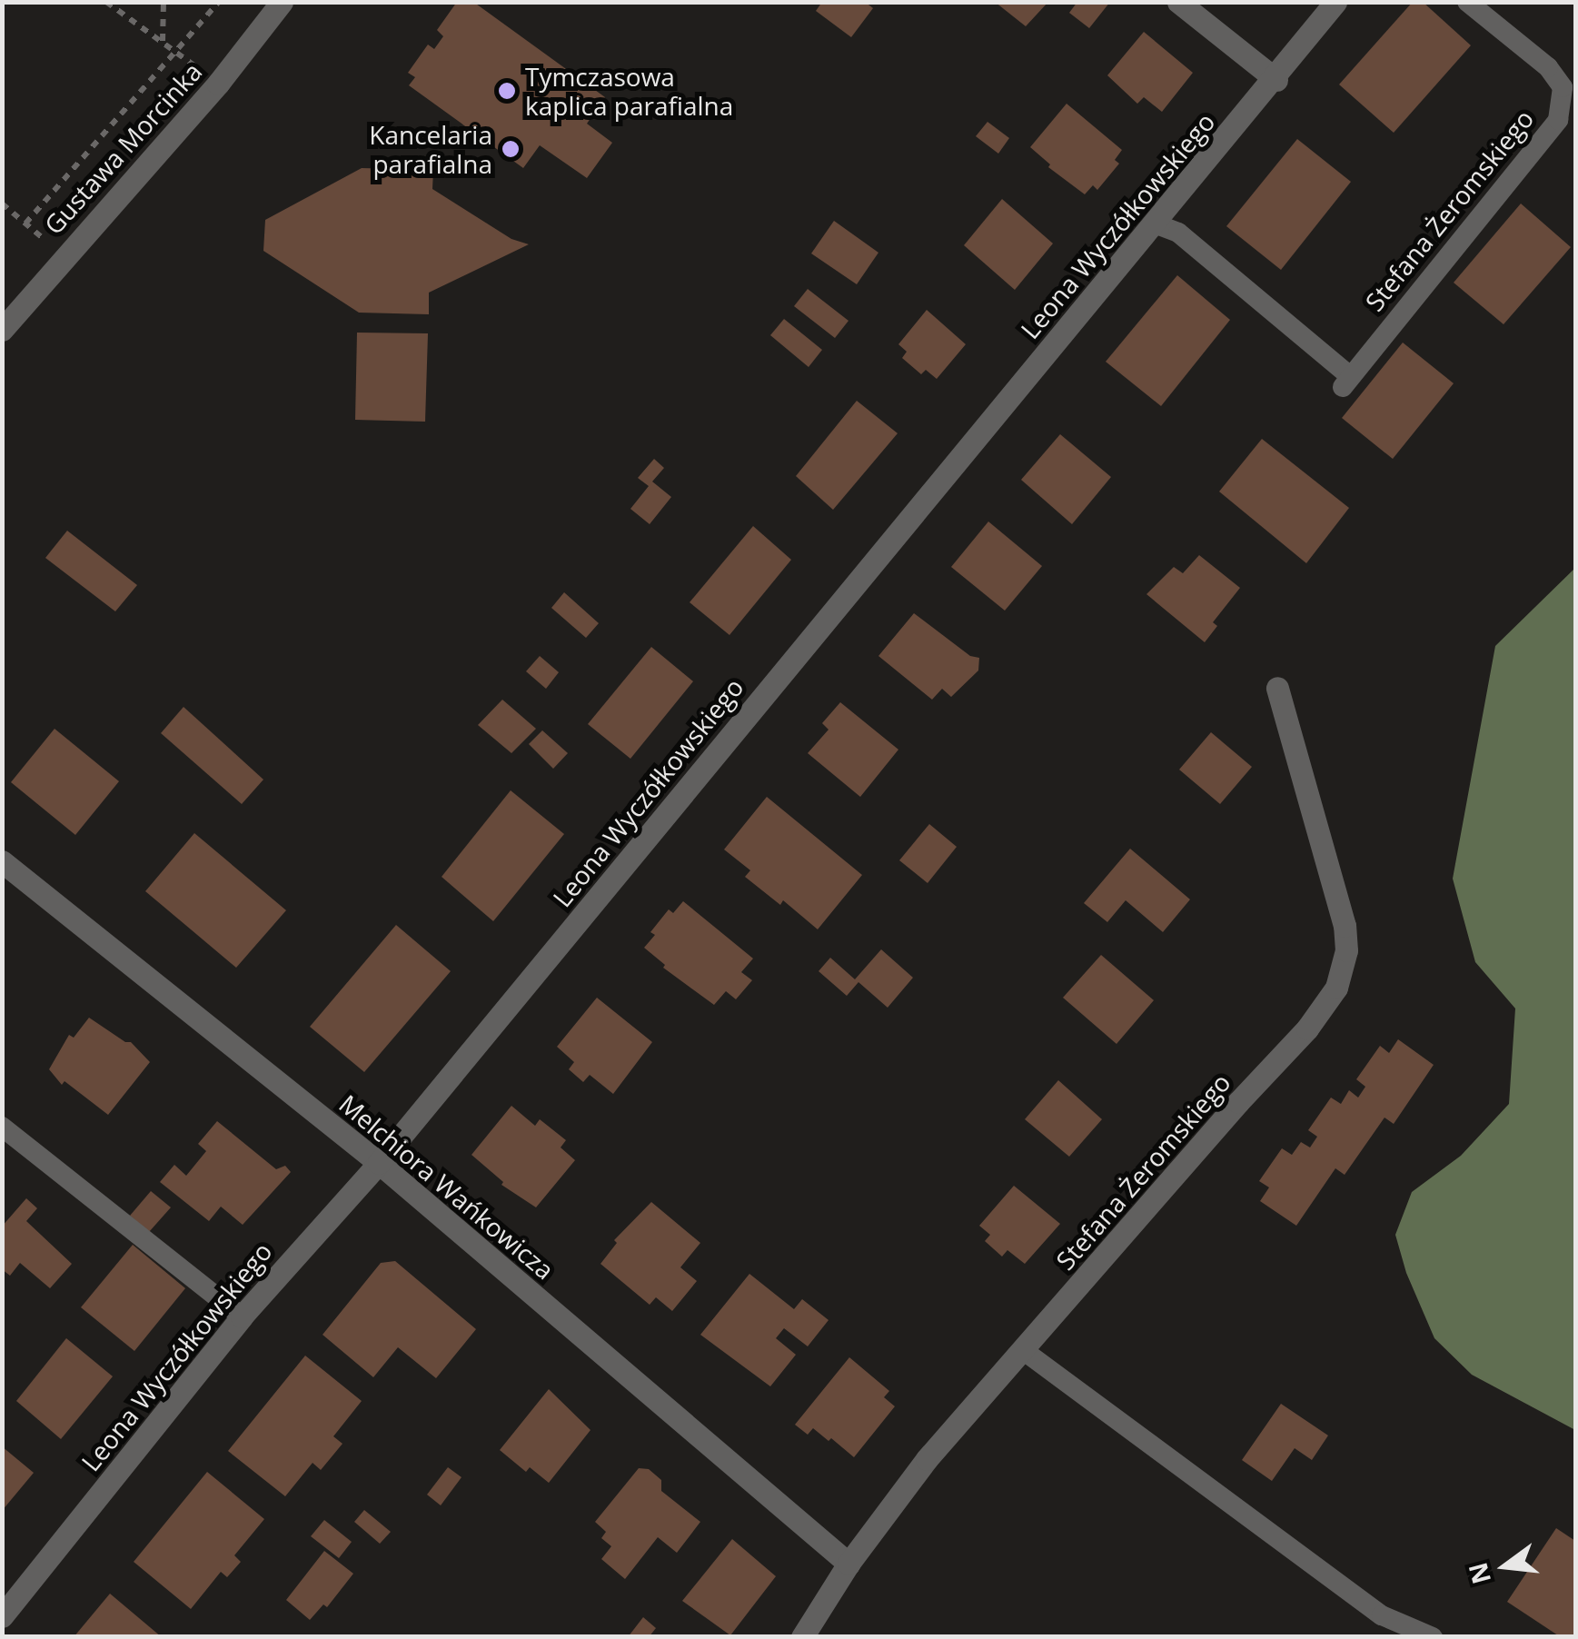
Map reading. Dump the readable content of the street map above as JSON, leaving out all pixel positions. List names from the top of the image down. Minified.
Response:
{"streets":{"street":["Gustawa Morcinka","Stefana Żeromskiego","Leona Wyczółkowskiego","Melchiora Wańkowicza"]},"crossings":[["Stefana Żeromskiego","Leona Wyczółkowskiego"],["Stefana Żeromskiego","Melchiora Wańkowicza"],["Leona Wyczółkowskiego","Melchiora Wańkowicza"]],"places":["Tymczasowa kaplica parafialna","Kancelaria parafialna"],"north":"left"}
